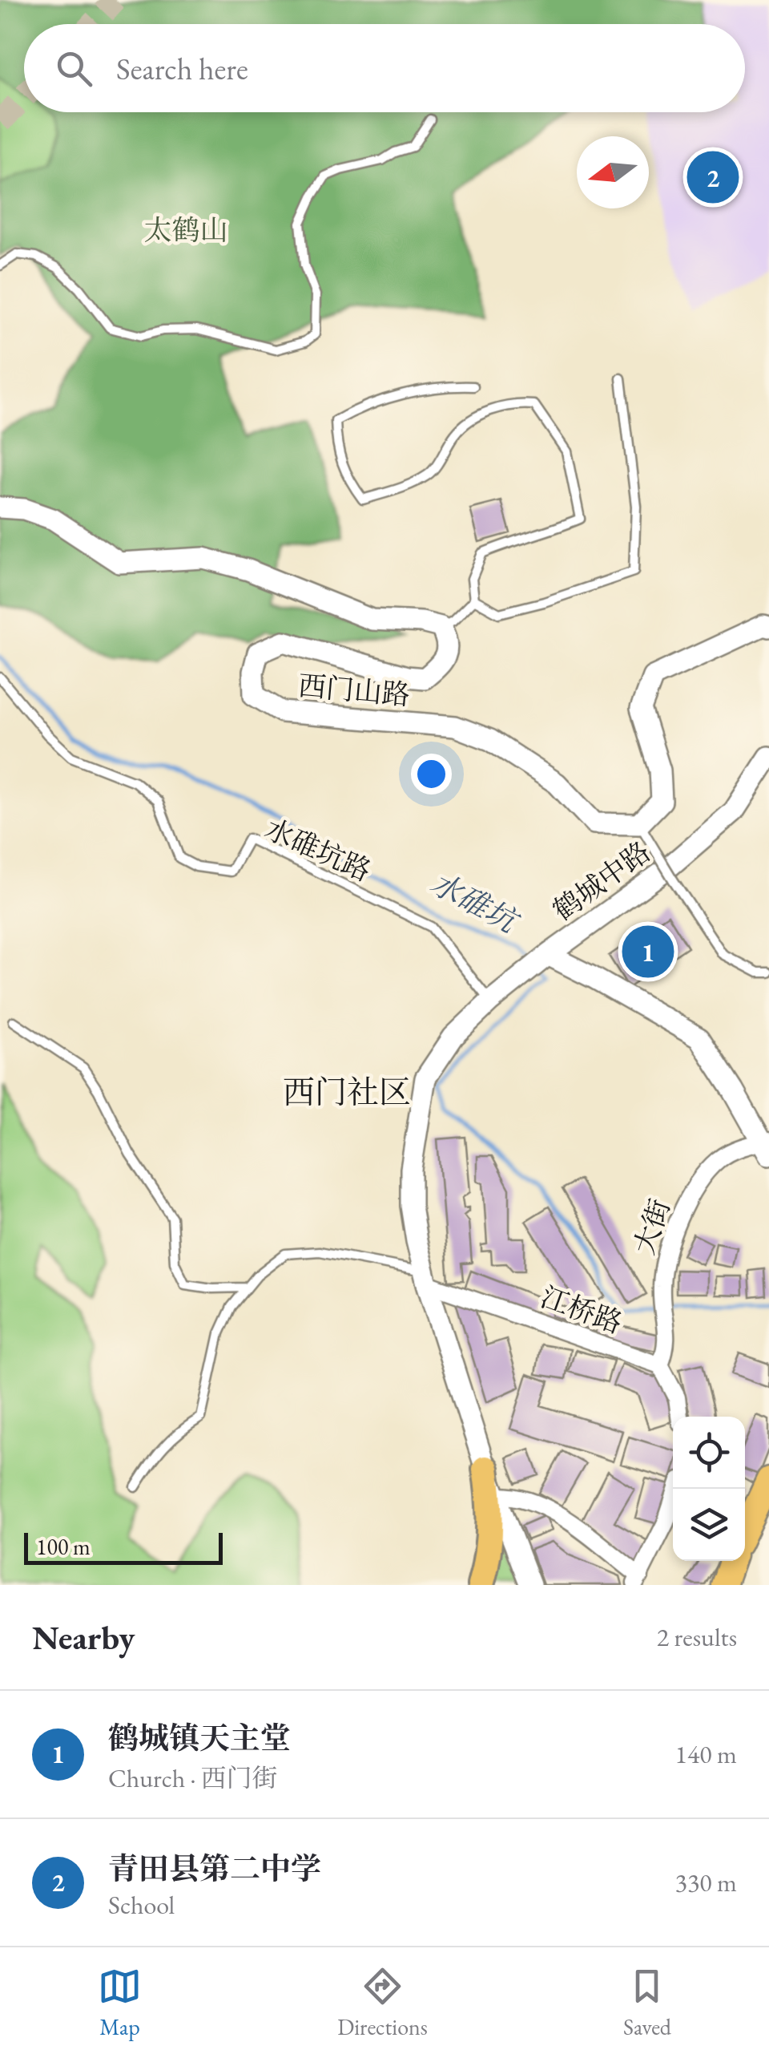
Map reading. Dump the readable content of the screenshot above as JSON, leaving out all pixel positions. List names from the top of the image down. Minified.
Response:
{"streets":{"street":["西门山路","鹤城中路","大街","江桥路"],"lane":["水碓坑路"]},"crossings":[["水碓坑路","鹤城中路"],["鹤城中路","江桥路"],["大街","江桥路"]],"districts":["西门社区"],"water":["水碓坑"],"parks":["太鹤山"],"scale_bar":"100 m","north":"left","page":{"search":"Search here","pins":["2","1"],"scale":"100 m","heading":["Nearby","2 results"],"list":[{"mark":"1","name":"鹤城镇天主堂","note":"Church · 西门街","value":"140 m"},{"mark":"2","name":"青田县第二中学","note":"School","value":"330 m"}],"nav":["Map","Directions","Saved"]}}
